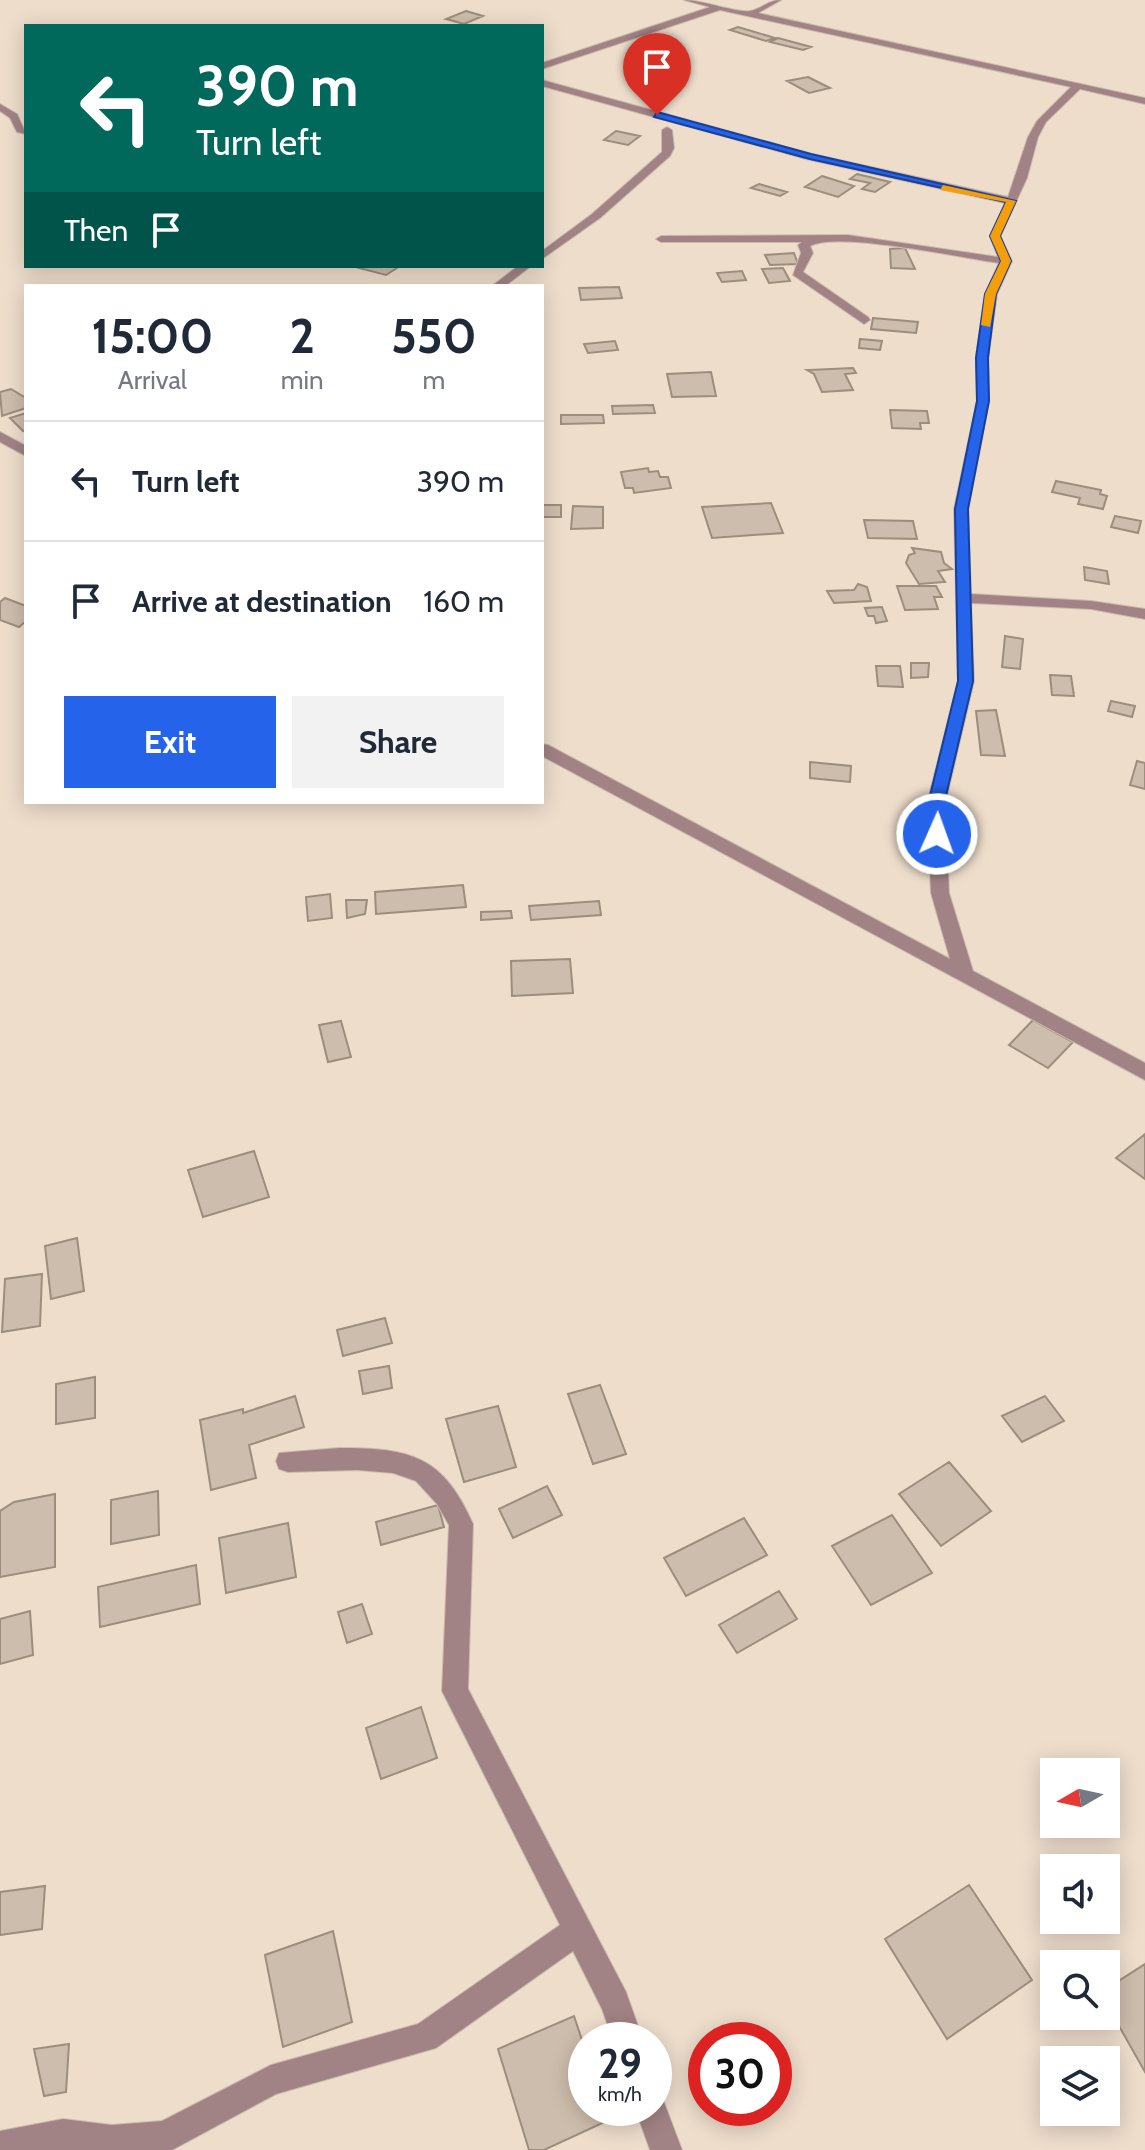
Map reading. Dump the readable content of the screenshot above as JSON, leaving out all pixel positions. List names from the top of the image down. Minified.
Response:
{"north":"left","page":{"turn":["390 m","Turn left"],"then":"Then","eta":["15:00","Arrival","2","min","550","m"],"list":[{"name":"Turn left","value":"390 m"},{"name":"Arrive at destination","value":"160 m"}],"buttons":["Exit","Share"],"speed":"29 km/h","limit":"30"}}
